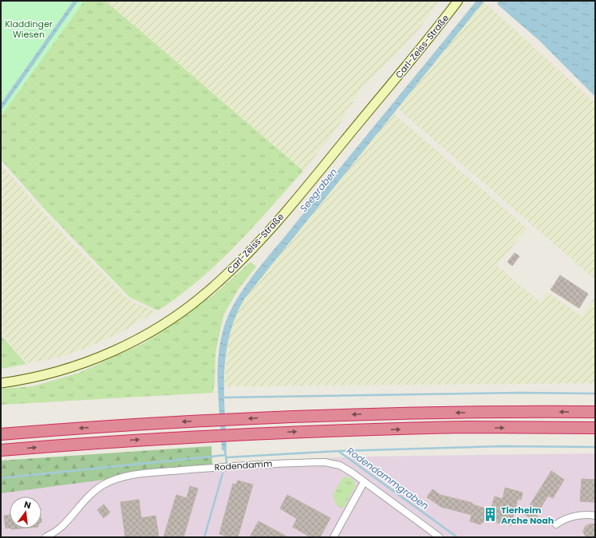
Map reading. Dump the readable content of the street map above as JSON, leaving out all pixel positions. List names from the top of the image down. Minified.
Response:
{"streets":{"main road":["Carl-Zeiss-Straße"],"street":["Rodendamm"]},"water":["Seegraben","Rodendammgraben"],"parks":["Kladdinger Wiesen"],"places":{"building":["Tierheim Arche Noah"]},"north":"top"}
